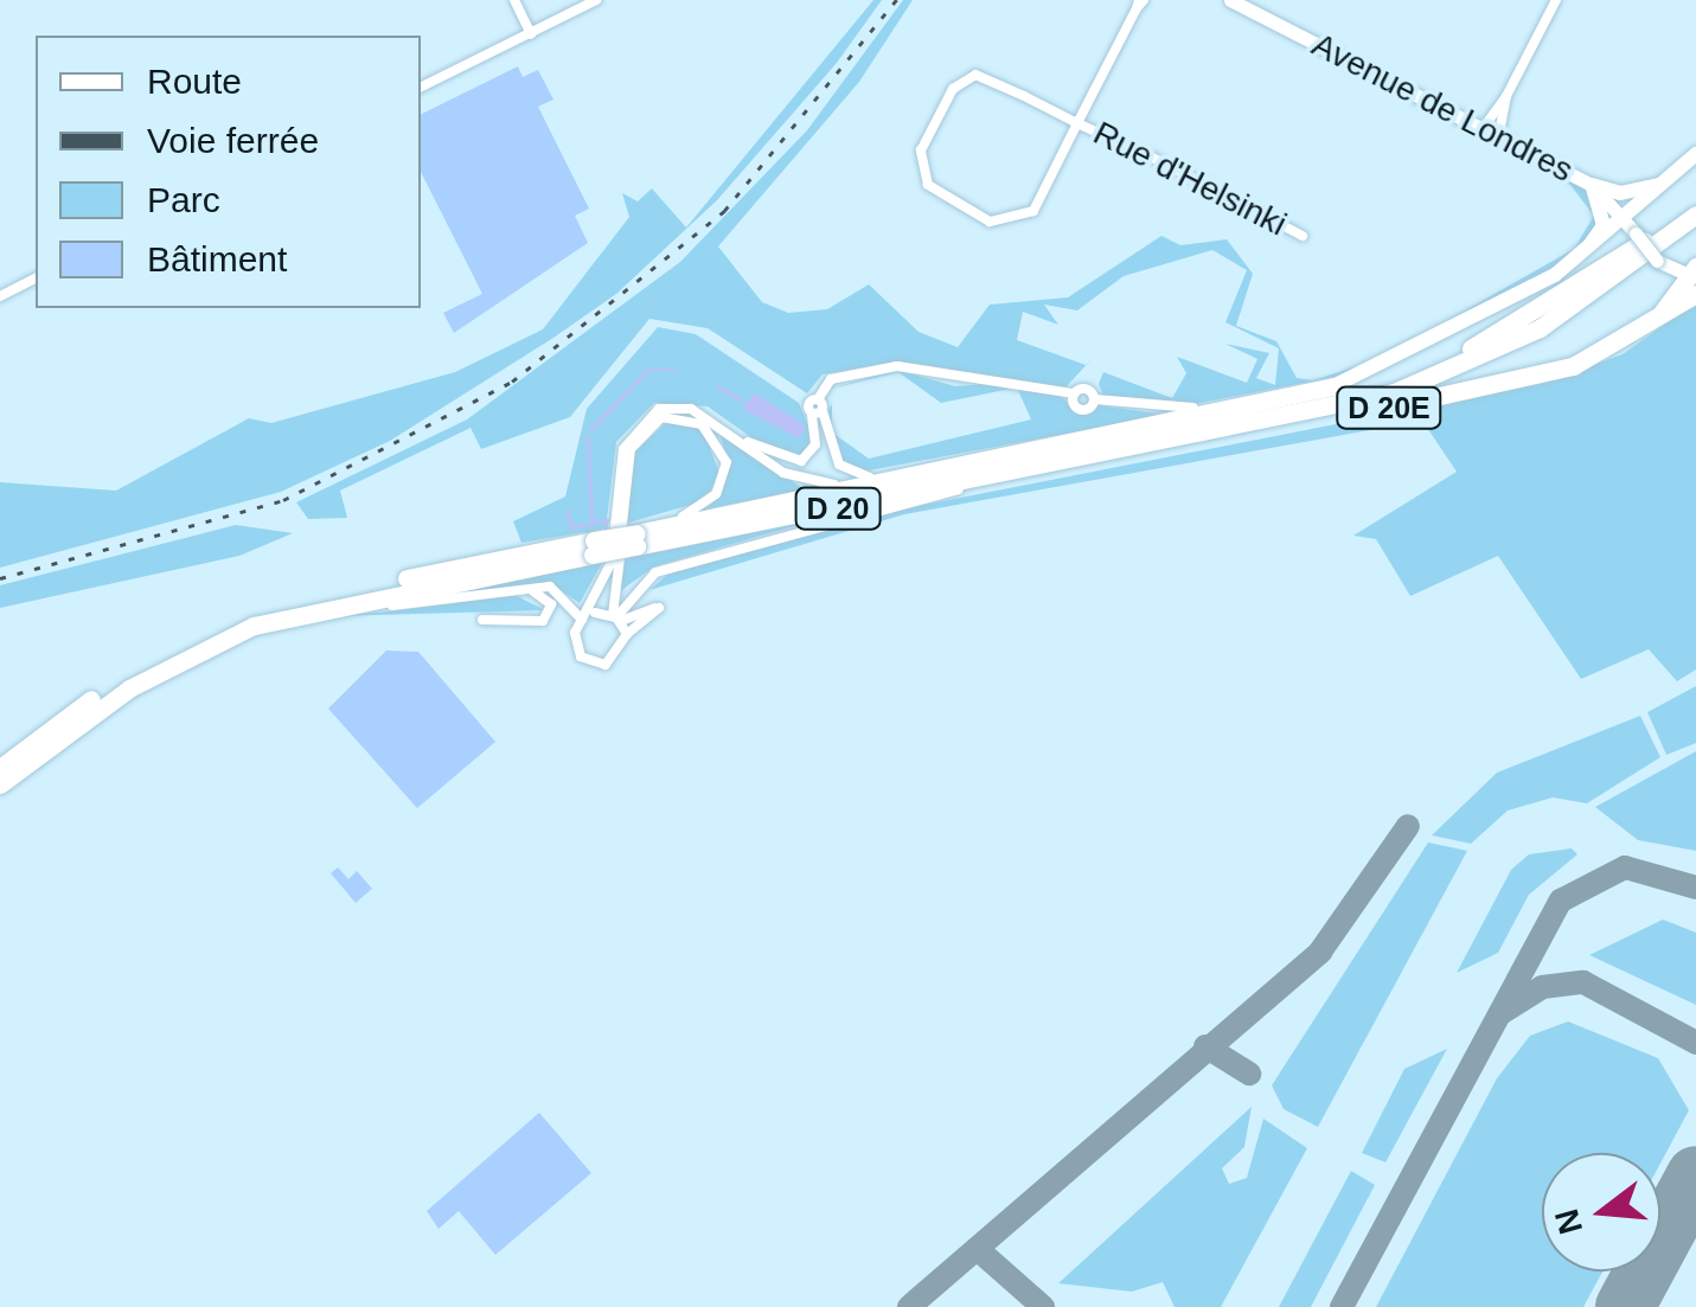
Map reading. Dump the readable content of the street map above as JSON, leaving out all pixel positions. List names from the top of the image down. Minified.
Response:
{"streets":{"highway":["D 20E","D 20"],"street":["Avenue de Londres","Rue d'Helsinki"]},"crossings":[["D 20E","D 20"]],"legend":["Route","Voie ferrée","Parc","Bâtiment"],"north":"left"}
